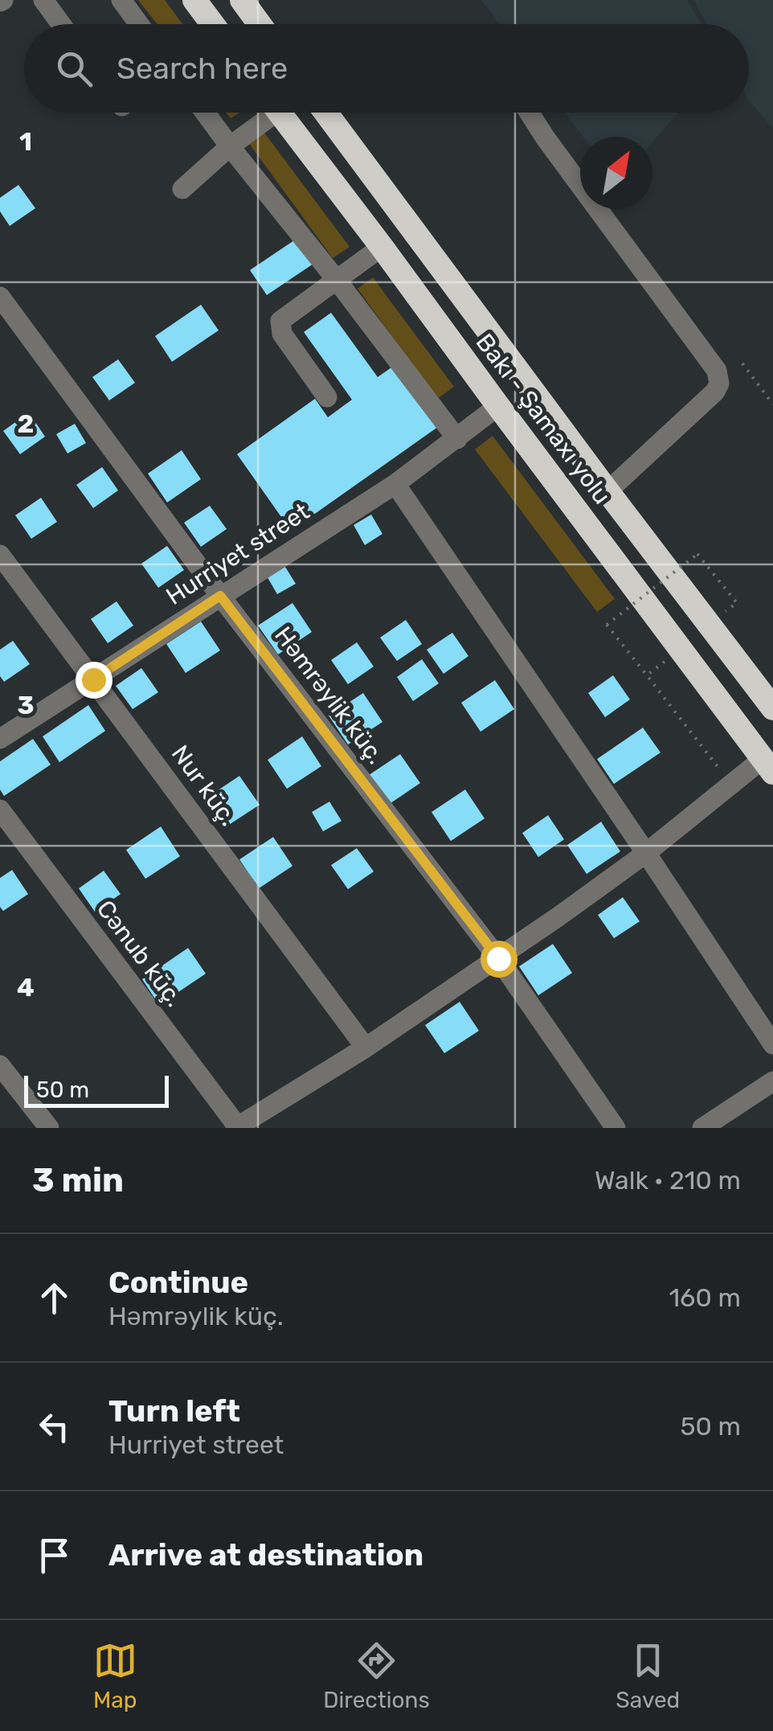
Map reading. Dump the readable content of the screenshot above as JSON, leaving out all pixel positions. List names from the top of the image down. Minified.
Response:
{"streets":{"highway":["Bakı - Şamaxı yolu"],"street":["Hurriyet street","Həmrəylik küç.","Nur küç.","Cənub küç."]},"crossings":[["Bakı - Şamaxı yolu","Hurriyet street"],["Hurriyet street","Həmrəylik küç."],["Hurriyet street","Nur küç."]],"scale_bar":"50 m","north":"top right","page":{"search":"Search here","scale":"50 m","heading":["3 min","Walk · 210 m"],"list":[["Continue","Həmrəylik küç.","160 m"],["Turn left","Hurriyet street","50 m"],"Arrive at destination"],"nav":["Map","Directions","Saved"]},"grid":{"rows":["1","2","3","4"]}}
